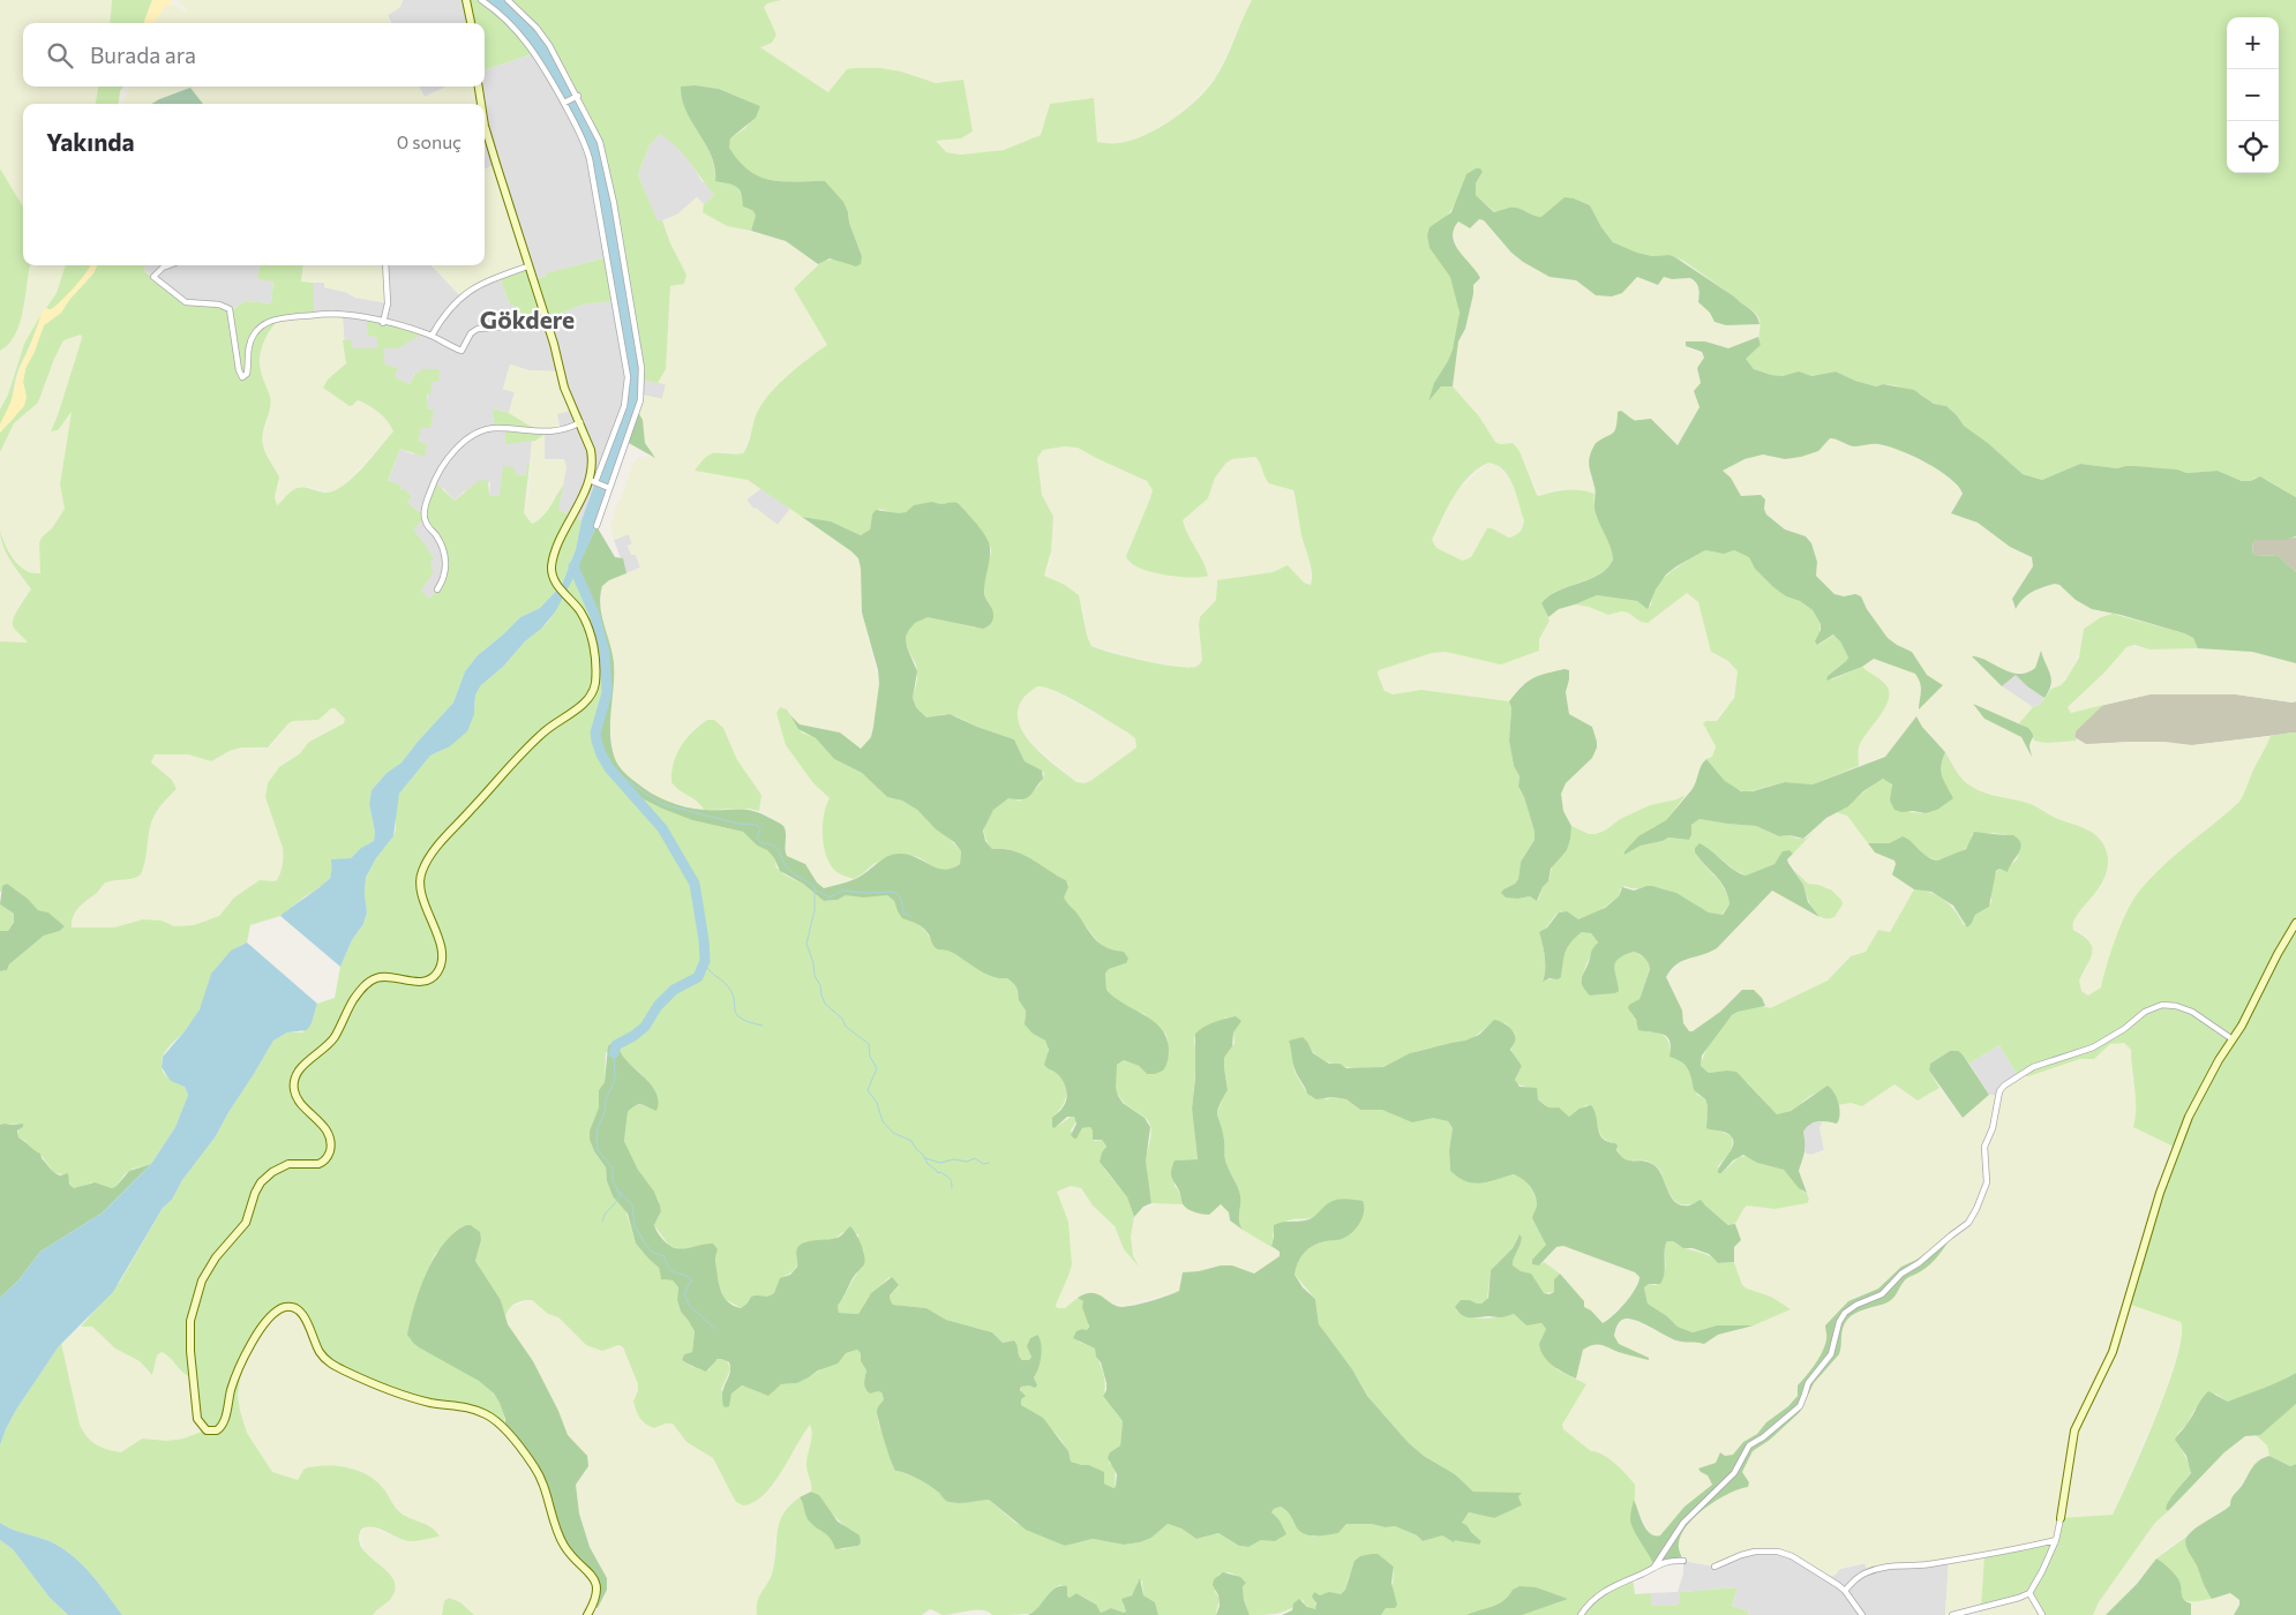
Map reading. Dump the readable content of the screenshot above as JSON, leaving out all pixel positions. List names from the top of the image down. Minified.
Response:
{"districts":["Gökdere"],"page":{"map_buttons":["+","−"],"search":"Burada ara","heading":["Yakında","0 sonuç"]}}
